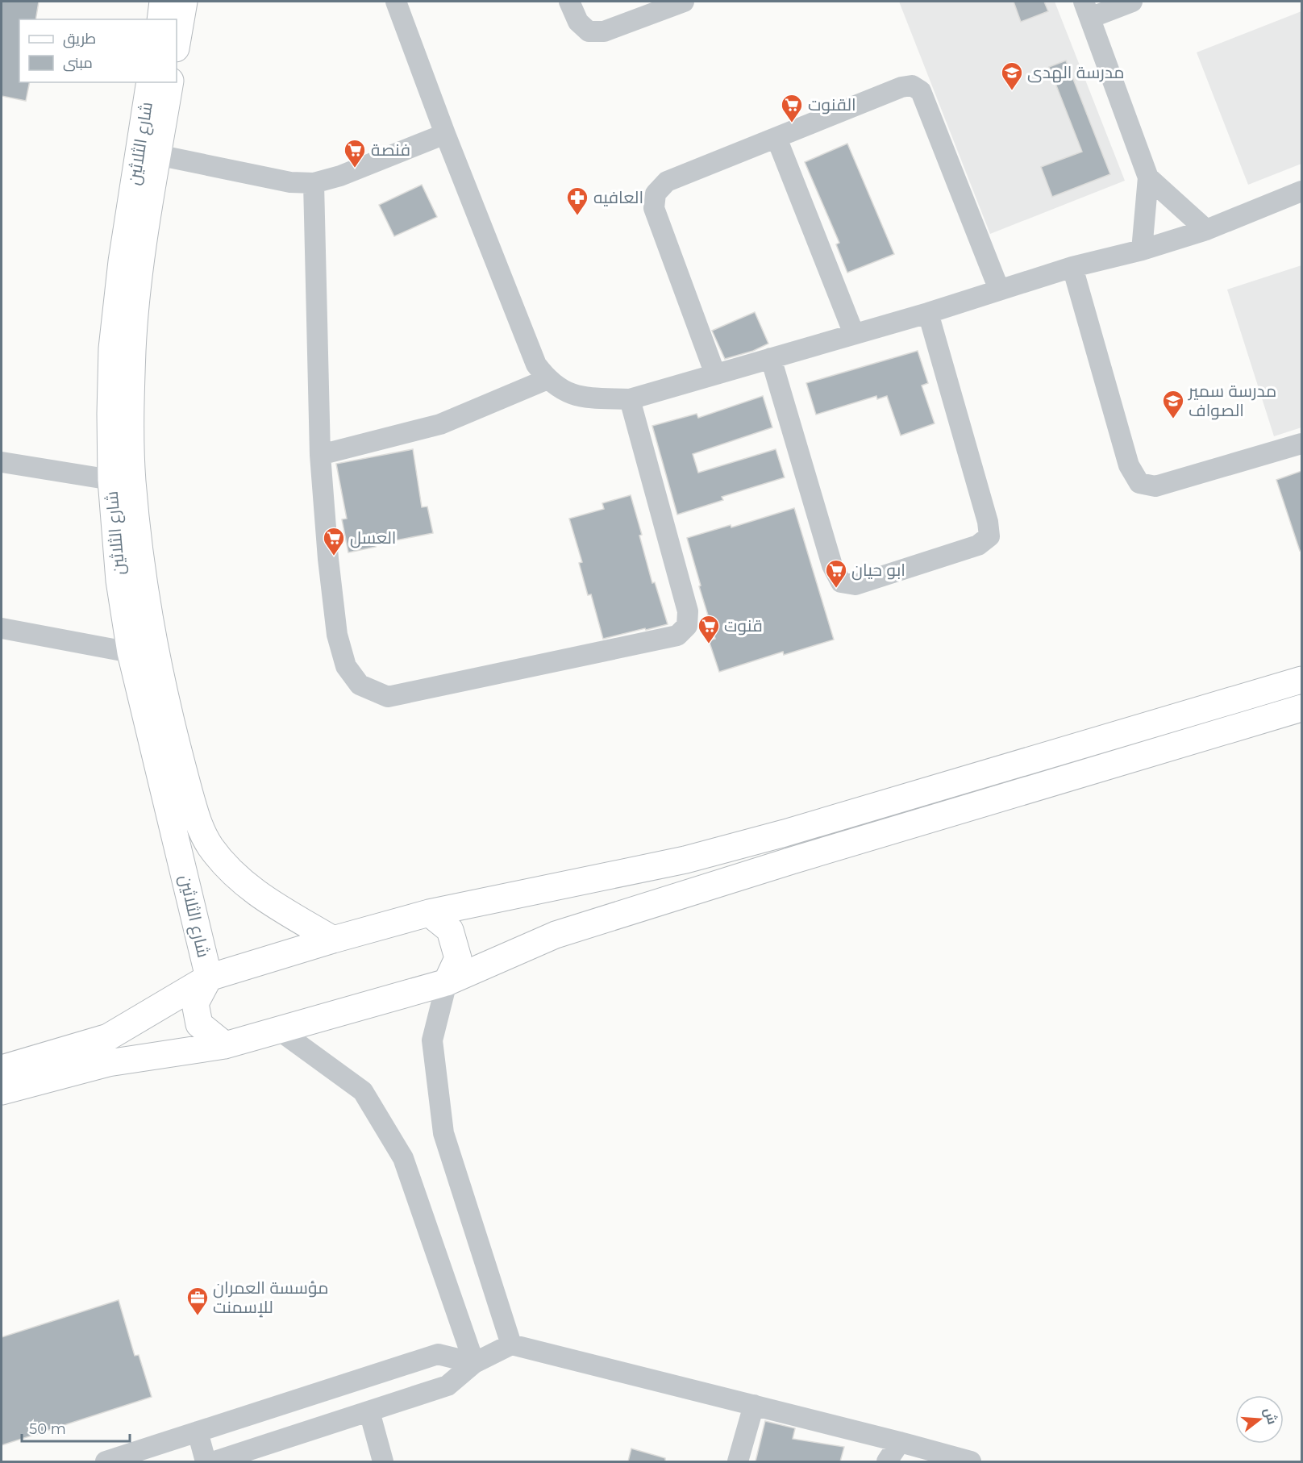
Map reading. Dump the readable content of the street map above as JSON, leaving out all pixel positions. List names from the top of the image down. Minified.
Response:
{"streets":{"main road":["شارع الثلاثين"]},"places":{"school or university":["مدرسة الهدى","مدرسة سمير الصواف"],"supermarket":["القنوت","فنصة","العسل","ابو حيان","قنوت"],"pharmacy":["العافيه"],"office":["مؤسسة العمران للإسمنت"]},"legend":["طريق","مبنى"],"scale_bar":"50 m","north":"right"}
